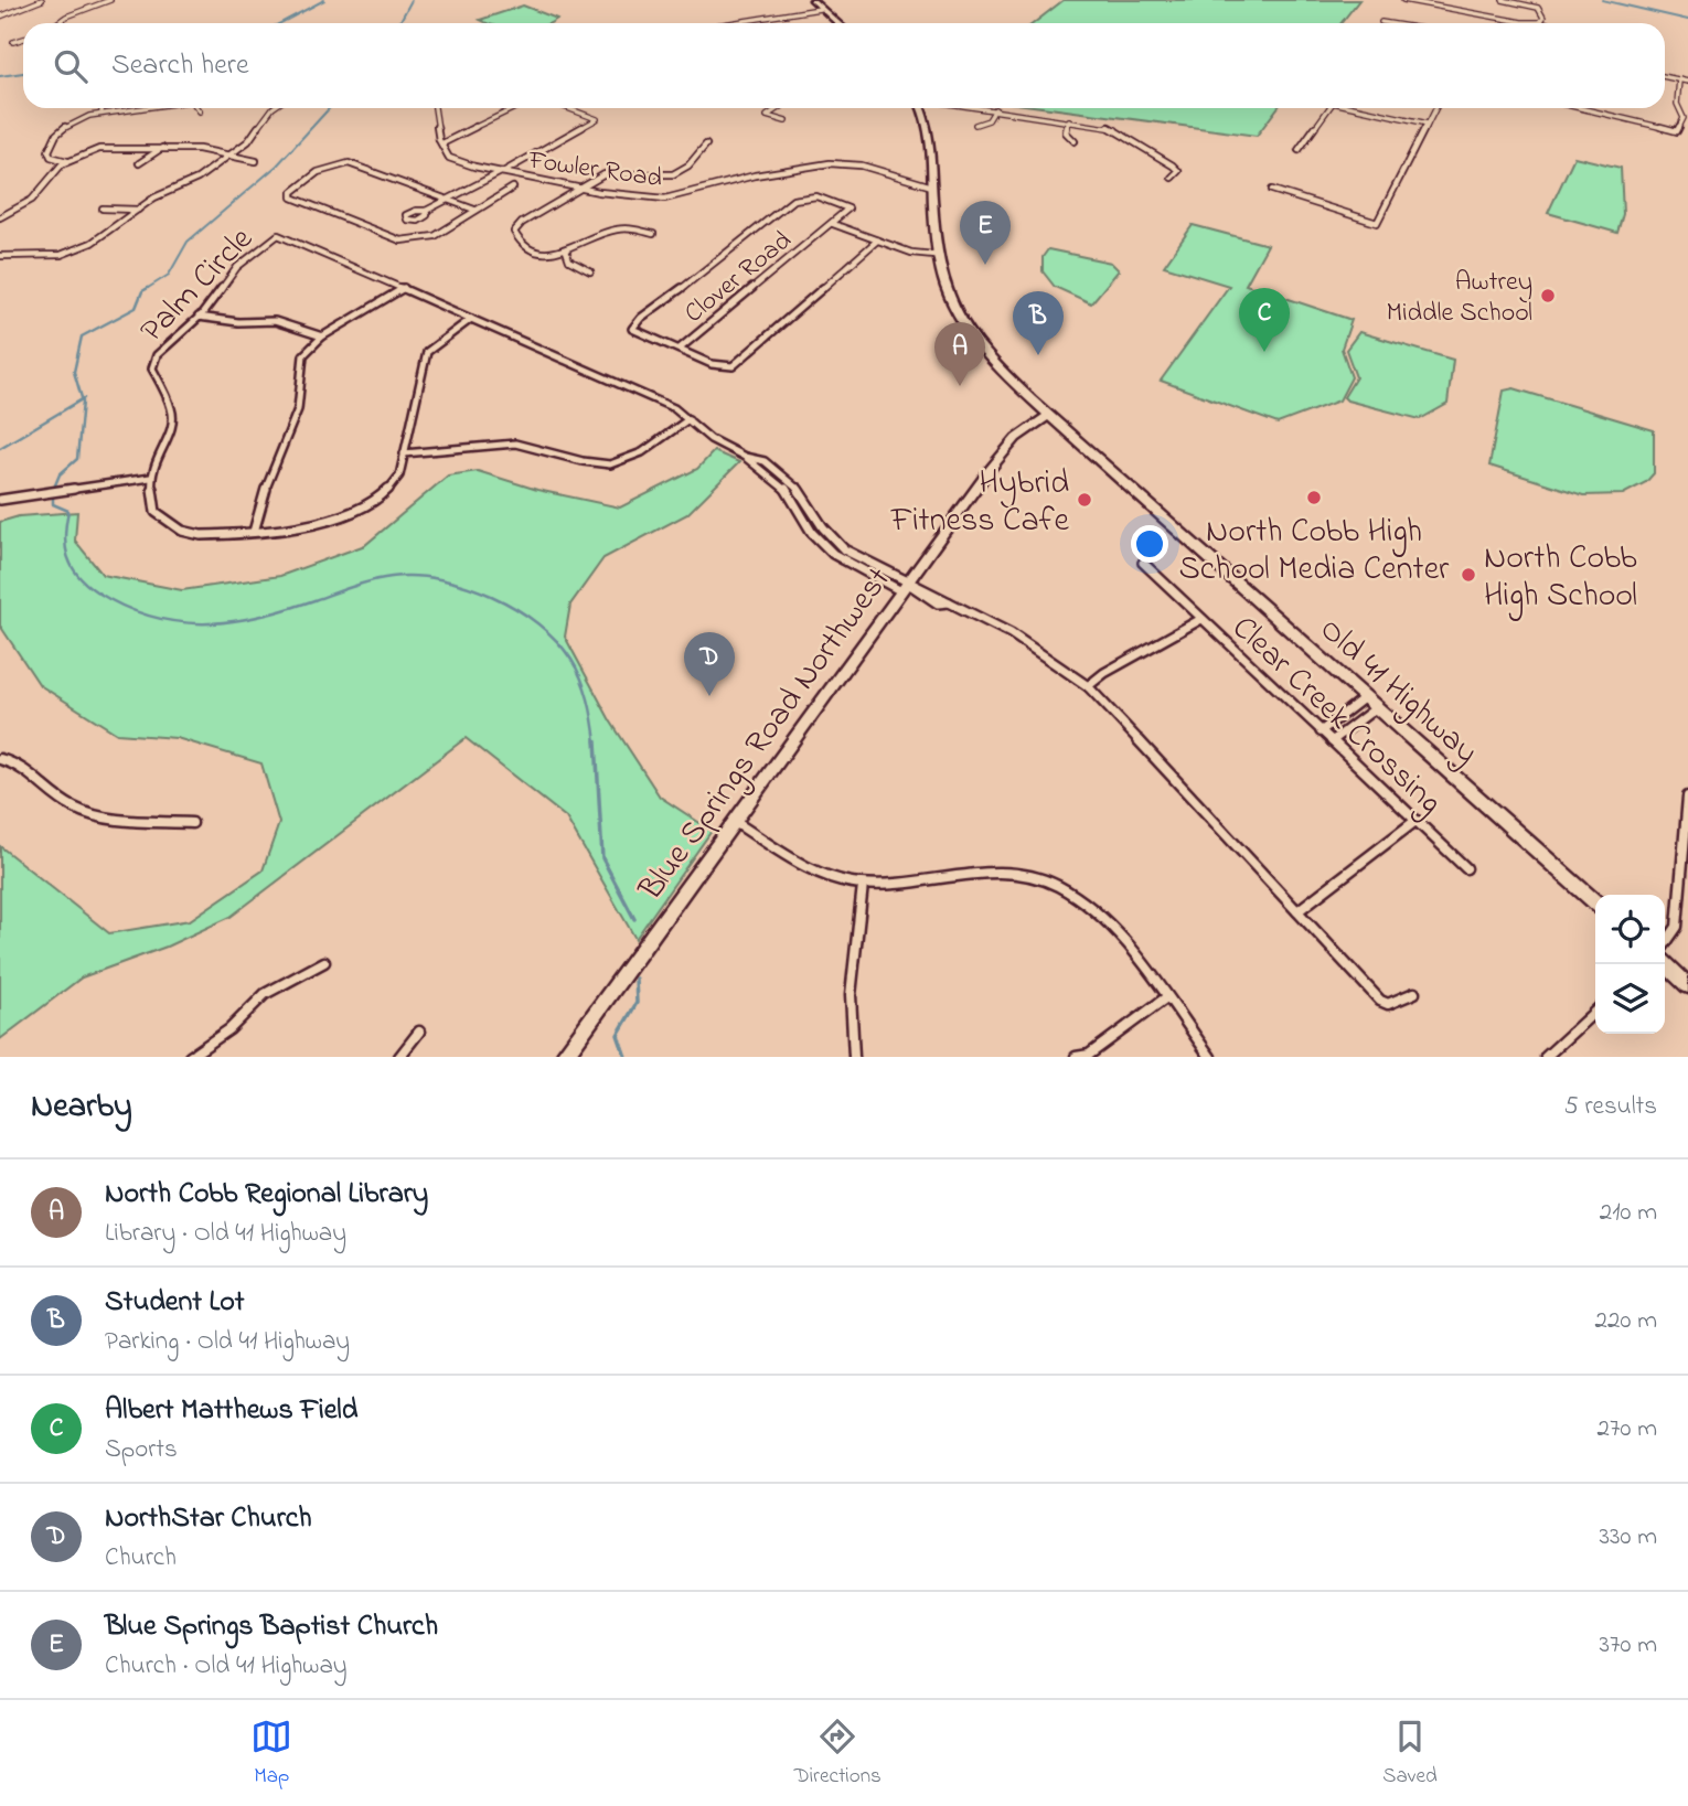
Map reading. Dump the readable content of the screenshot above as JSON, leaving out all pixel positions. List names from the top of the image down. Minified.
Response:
{"streets":{"main road":["Old 41 Highway","Blue Springs Road Northwest"],"street":["Fowler Road","Clover Road","Palm Circle","Clear Creek Crossing"]},"crossings":[["Fowler Road","Old 41 Highway"],["Clover Road","Old 41 Highway"],["Old 41 Highway","Blue Springs Road Northwest"]],"places":["Awtrey Middle School","North Cobb High School Media Center","Hybrid Fitness Cafe","North Cobb High School"],"page":{"search":"Search here","pins":["E","C","B","A","D"],"heading":["Nearby","5 results"],"list":[{"mark":"A","name":"North Cobb Regional Library","note":"Library · Old 41 Highway","value":"210 m"},{"mark":"B","name":"Student Lot","note":"Parking · Old 41 Highway","value":"220 m"},{"mark":"C","name":"Albert Matthews Field","note":"Sports","value":"270 m"},{"mark":"D","name":"NorthStar Church","note":"Church","value":"330 m"},{"mark":"E","name":"Blue Springs Baptist Church","note":"Church · Old 41 Highway","value":"370 m"}],"nav":["Map","Directions","Saved"]}}
